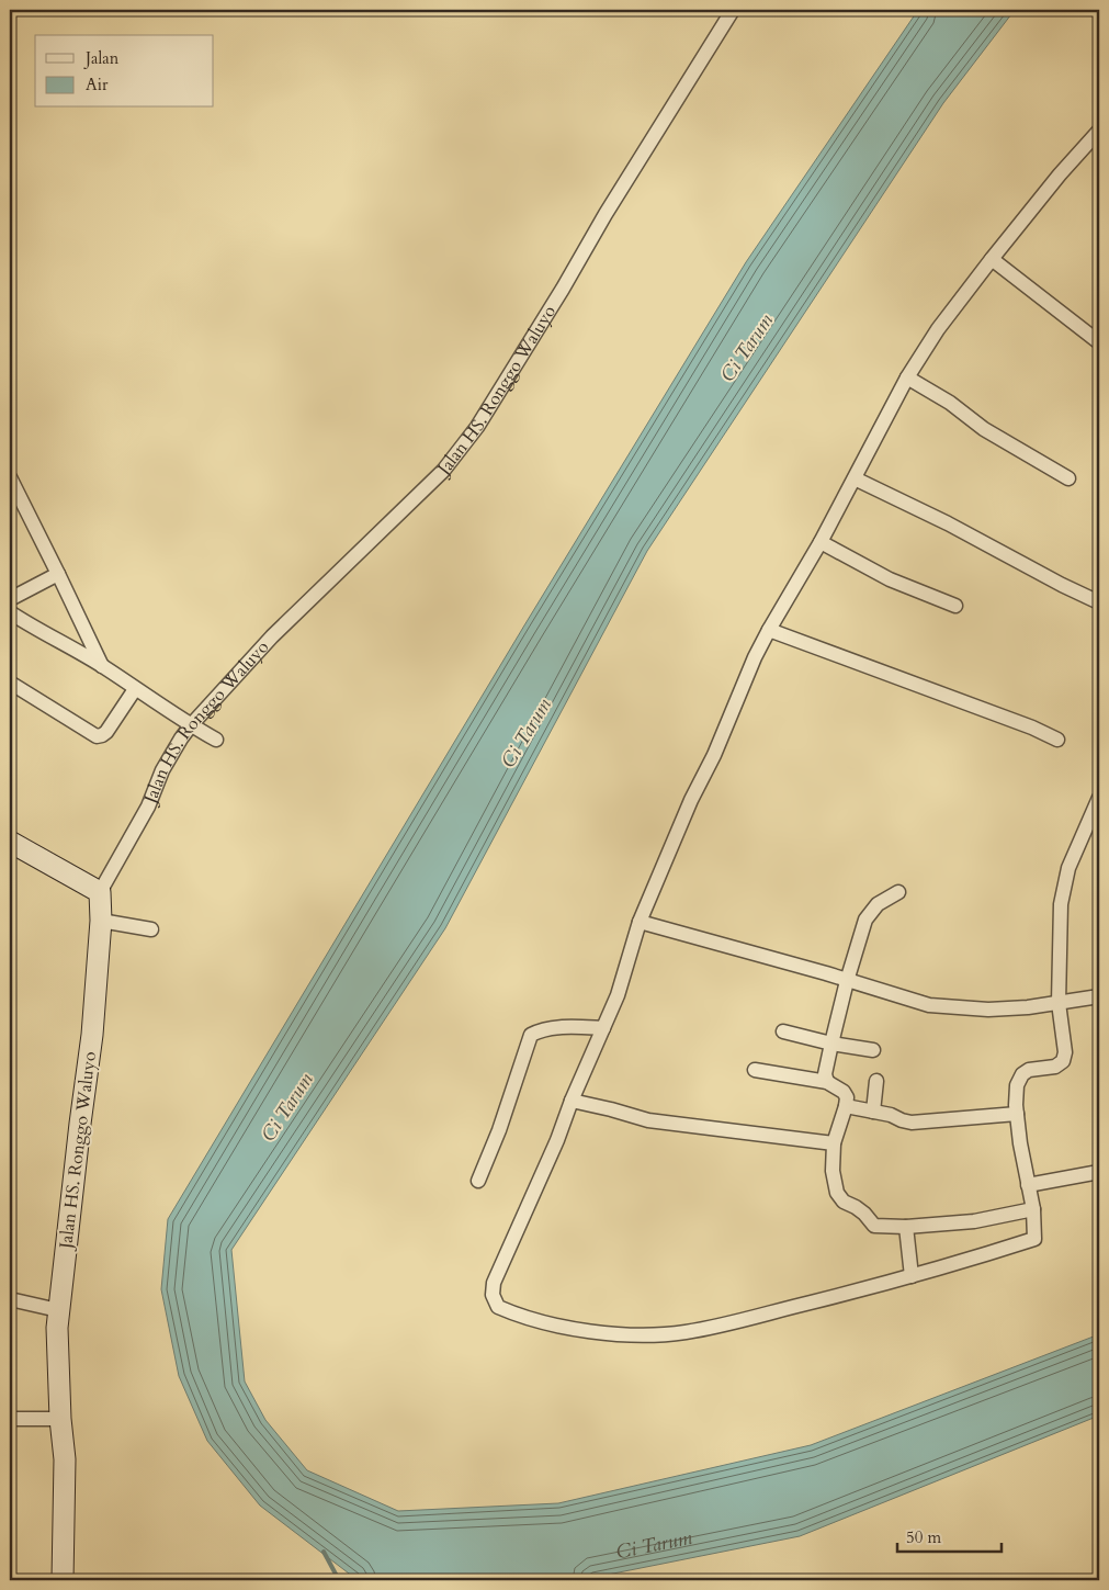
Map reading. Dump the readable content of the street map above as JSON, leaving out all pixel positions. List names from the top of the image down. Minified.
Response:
{"streets":{"street":["Jalan HS. Ronggo Waluyo"]},"water":["Ci Tarum"],"legend":["Jalan","Air"],"scale_bar":"50 m"}
